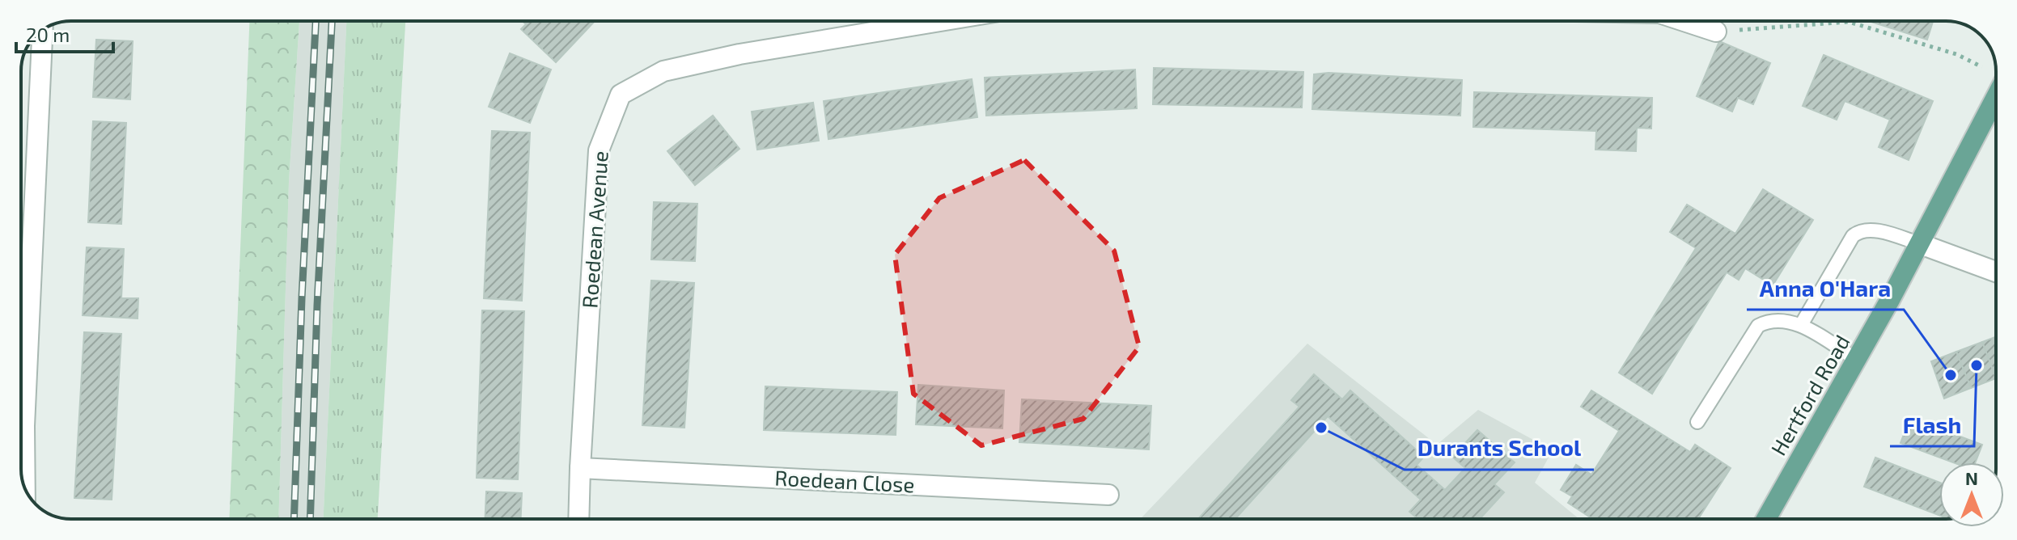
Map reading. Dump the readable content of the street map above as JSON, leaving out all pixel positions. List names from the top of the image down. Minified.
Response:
{"streets":{"main road":["Hertford Road"],"street":["Roedean Avenue","Roedean Close"]},"crossings":[["Roedean Avenue","Roedean Close"]],"places":["Flash","Anna O'Hara","Durants School"],"scale_bar":"20 m","north":"top"}
